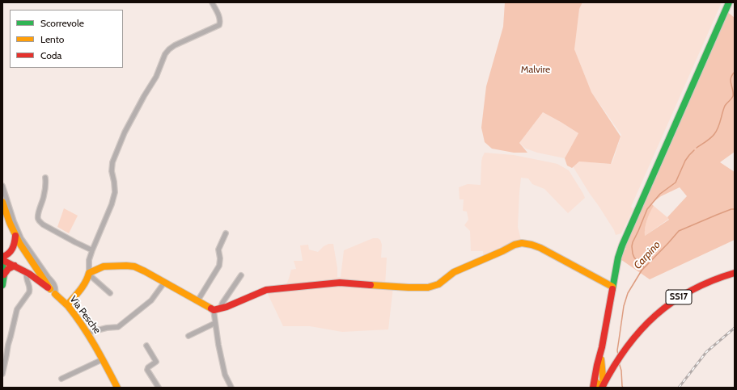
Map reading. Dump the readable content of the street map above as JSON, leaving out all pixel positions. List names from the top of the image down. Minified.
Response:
{"streets":{"main road":["SS17","Via Pesche"]},"water":["Carpino"],"parks":["Malvire"],"legend":["Scorrevole","Lento","Coda"]}
